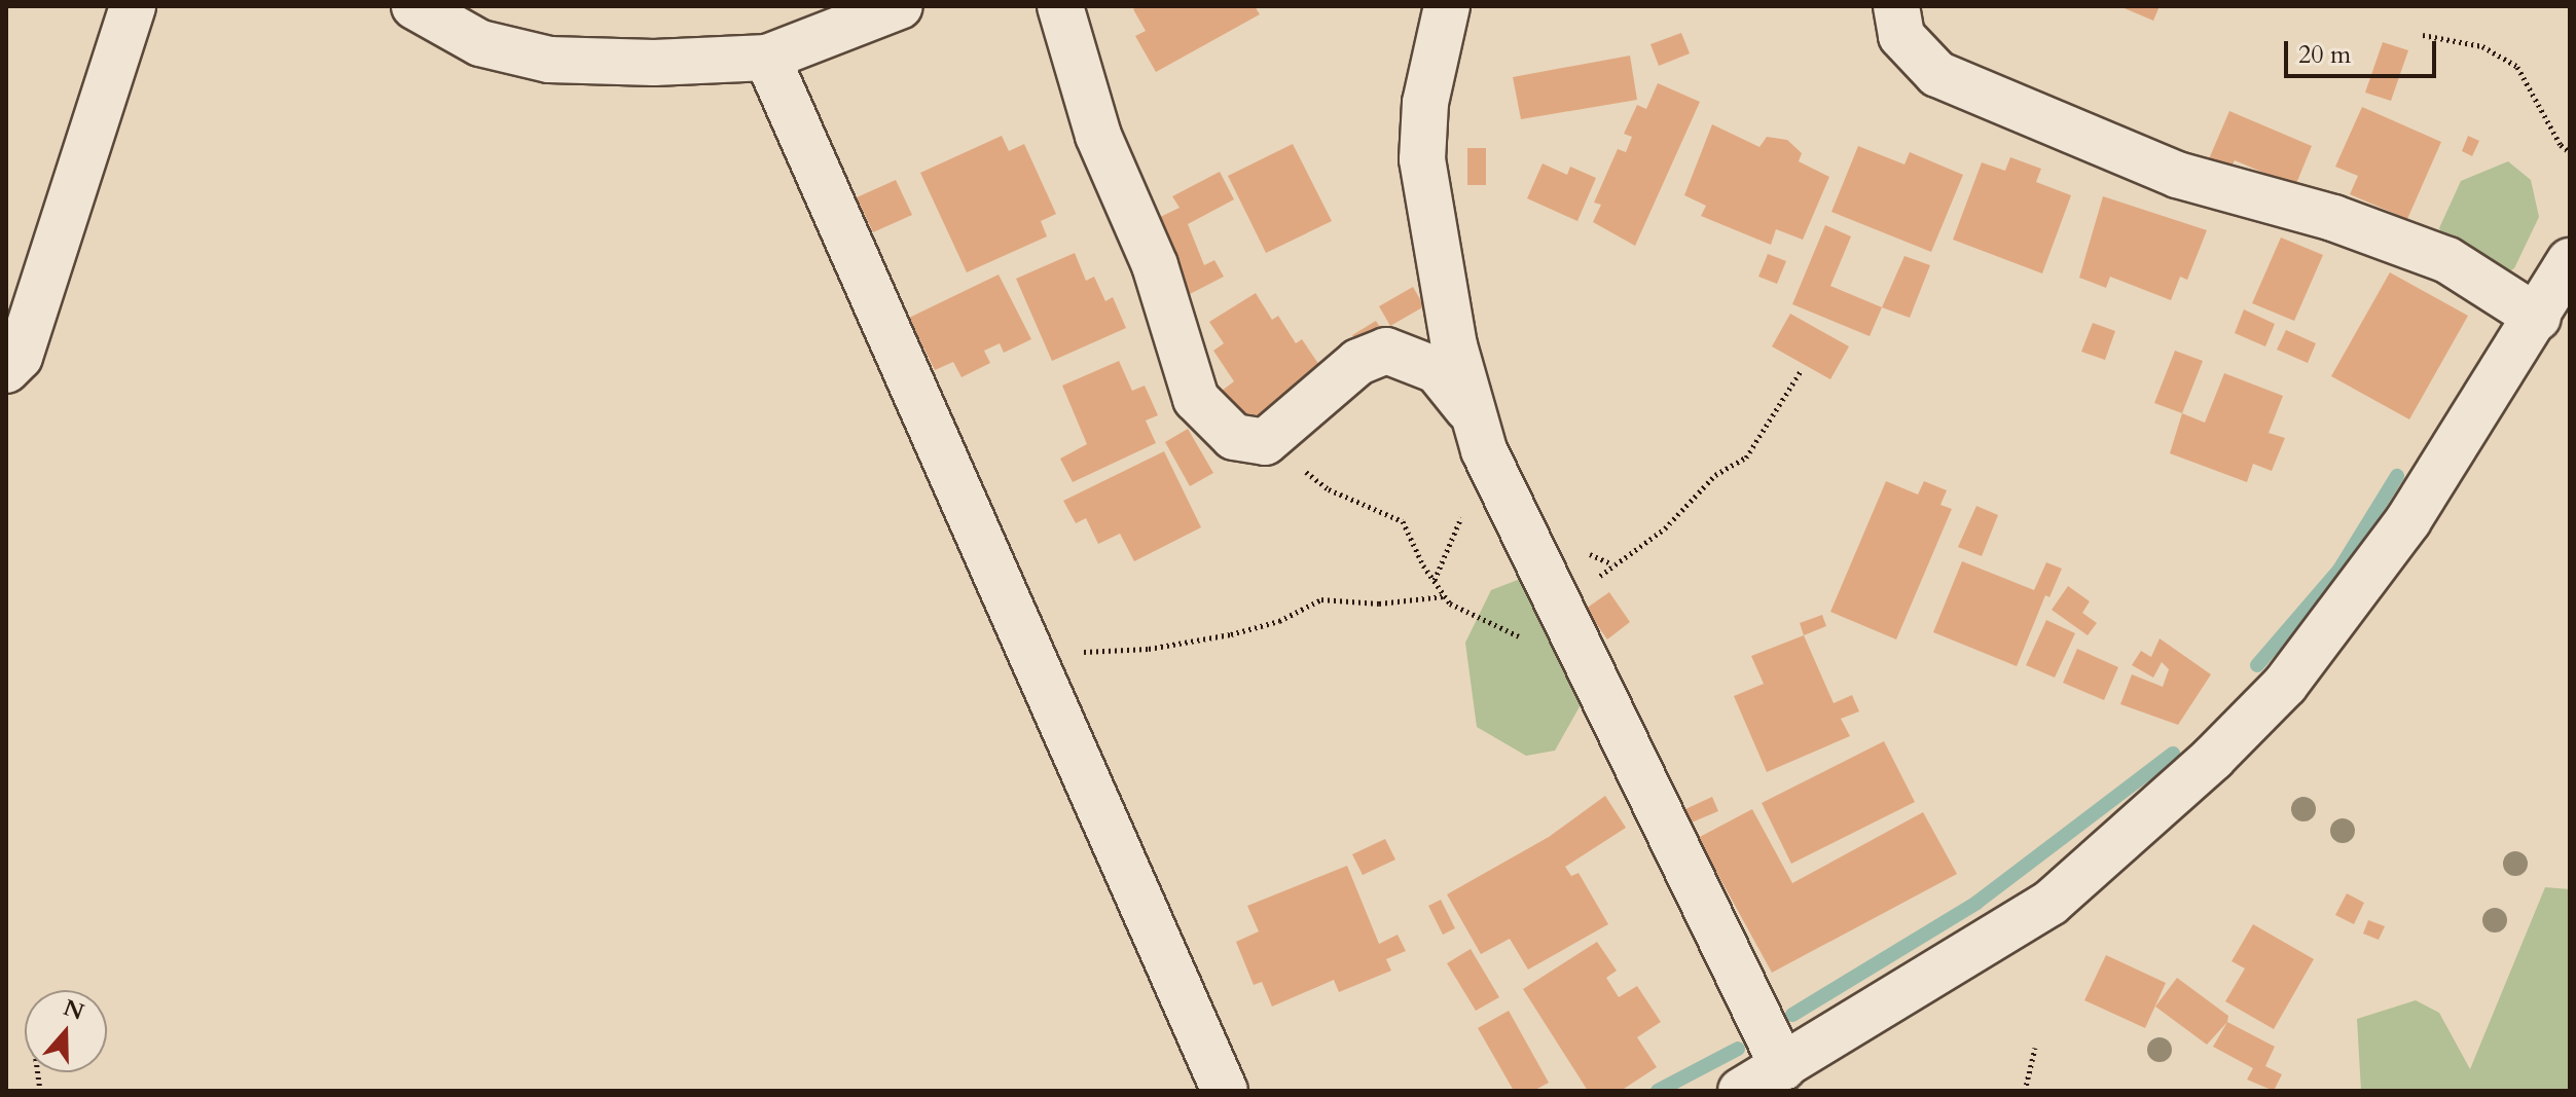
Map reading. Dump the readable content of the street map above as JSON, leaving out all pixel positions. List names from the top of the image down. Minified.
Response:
{"scale_bar":"20 m","north":"top"}
